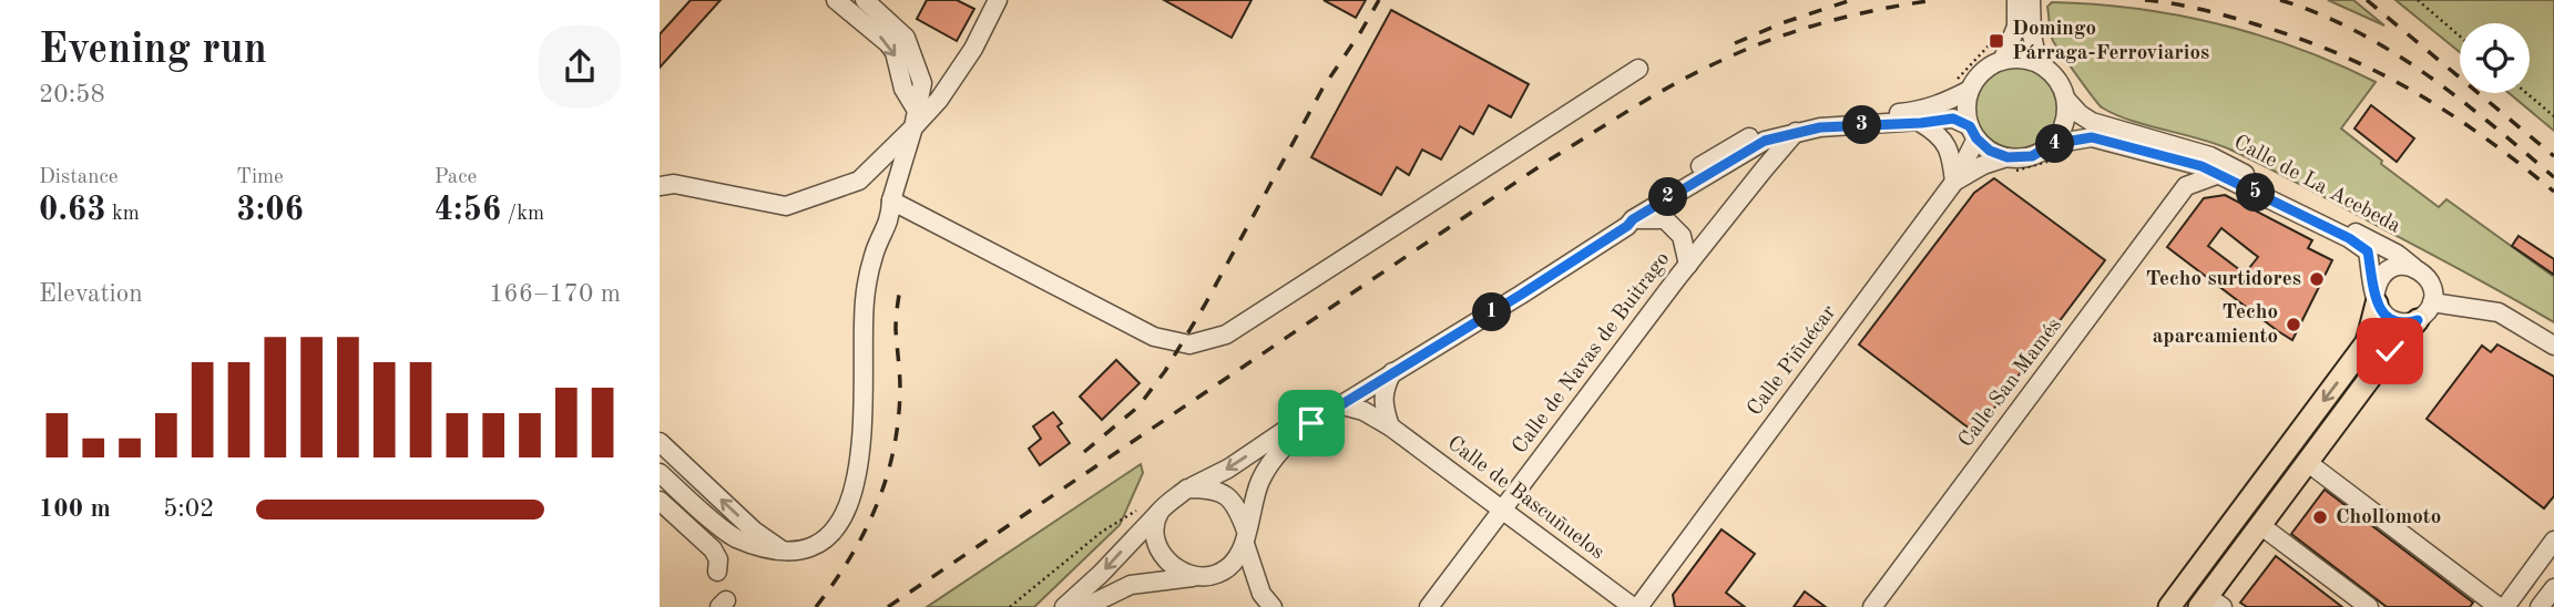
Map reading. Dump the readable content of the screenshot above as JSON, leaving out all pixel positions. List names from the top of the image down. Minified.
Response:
{"streets":{"street":["Calle de La Acebeda","Calle de Navas de Buitrago","Calle Piñuécar","Calle San Mamés","Calle de Bascuñuelos"]},"crossings":[["Calle de La Acebeda","Calle Piñuécar"],["Calle de Navas de Buitrago","Calle de Bascuñuelos"],["Calle Piñuécar","Calle de Bascuñuelos"]],"places":{"transit":["Domingo Párraga-Ferroviarios"],"other":["Techo surtidores","Techo aparcamiento","Chollomoto"]},"page":{"heading":["Evening run","20:58"],"pins":["3","4","5","2","1"],"stats":[["Distance","0.63 km"],["Time","3:06"],["Pace","4:56 /km"]],"chart":["Elevation","166–170 m"],"list":[{"name":"100 m","note":"5:02"}]}}
